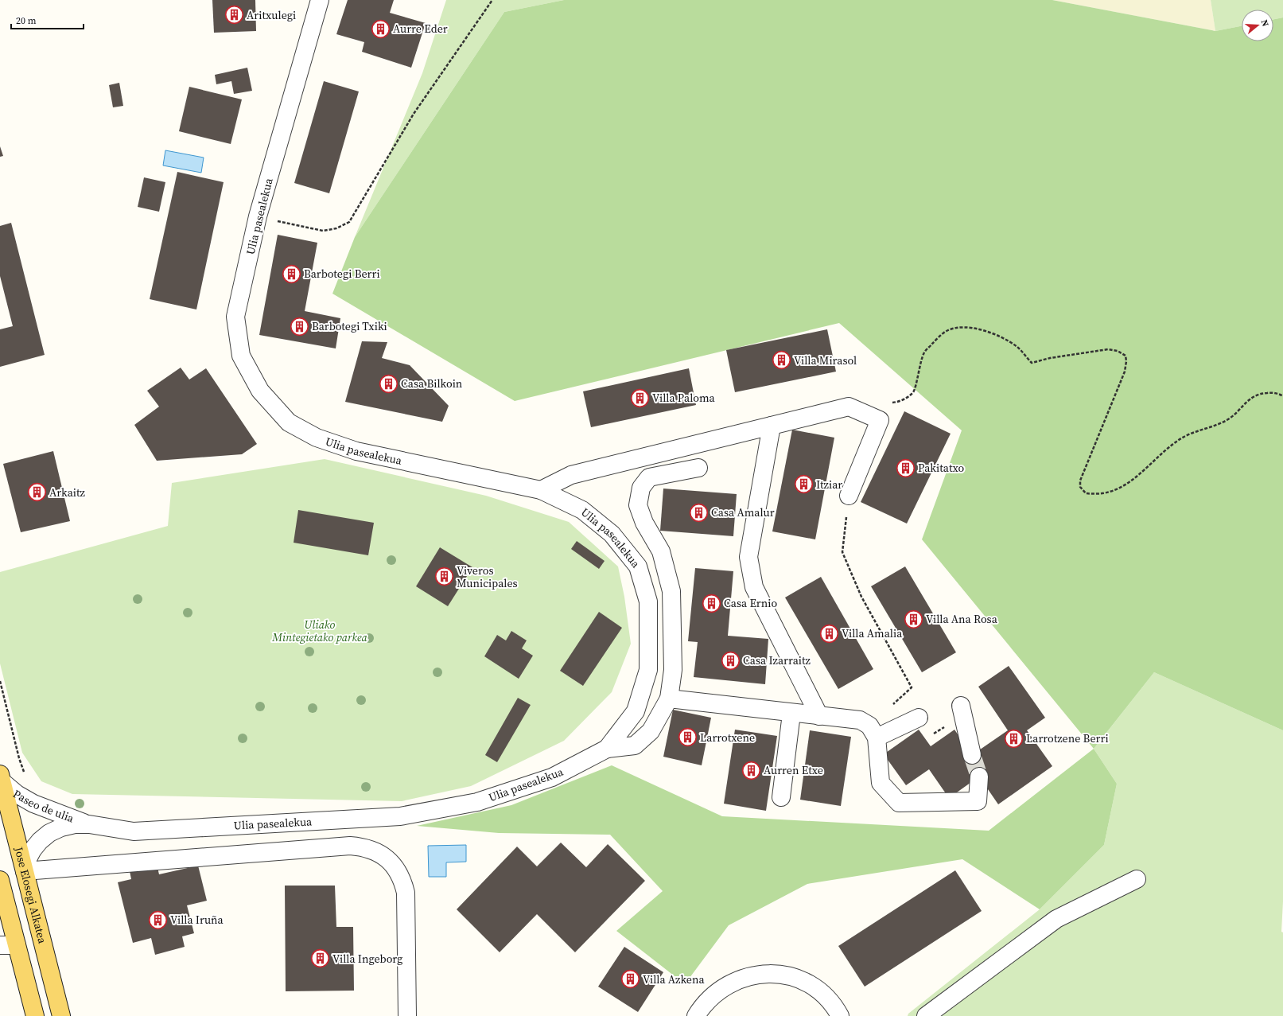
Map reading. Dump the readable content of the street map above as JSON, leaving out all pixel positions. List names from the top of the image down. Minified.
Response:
{"streets":{"main road":["Jose Elosegi Alkatea"],"street":["Ulia pasealekua","Paseo de ulia"]},"crossings":[["Ulia pasealekua","Paseo de ulia"],["Ulia pasealekua","Jose Elosegi Alkatea"],["Paseo de ulia","Jose Elosegi Alkatea"]],"parks":["Uliako Mintegietako parkea"],"places":{"building":["Aritxulegi","Aurre Eder","Barbotegi Berri","Barbotegi Txiki","Villa Mirasol","Casa Bilkoin","Villa Paloma","Pakitatxo","Itziar","Arkaitz","Casa Amalur","Viveros Municipales","Casa Ernio","Villa Ana Rosa","Villa Amalia","Casa Izarraitz","Larrotxene","Larrotzene Berri","Aurren Etxe","Villa Iruña","Villa Ingeborg","Villa Azkena"]},"scale_bar":"20 m","north":"right"}
